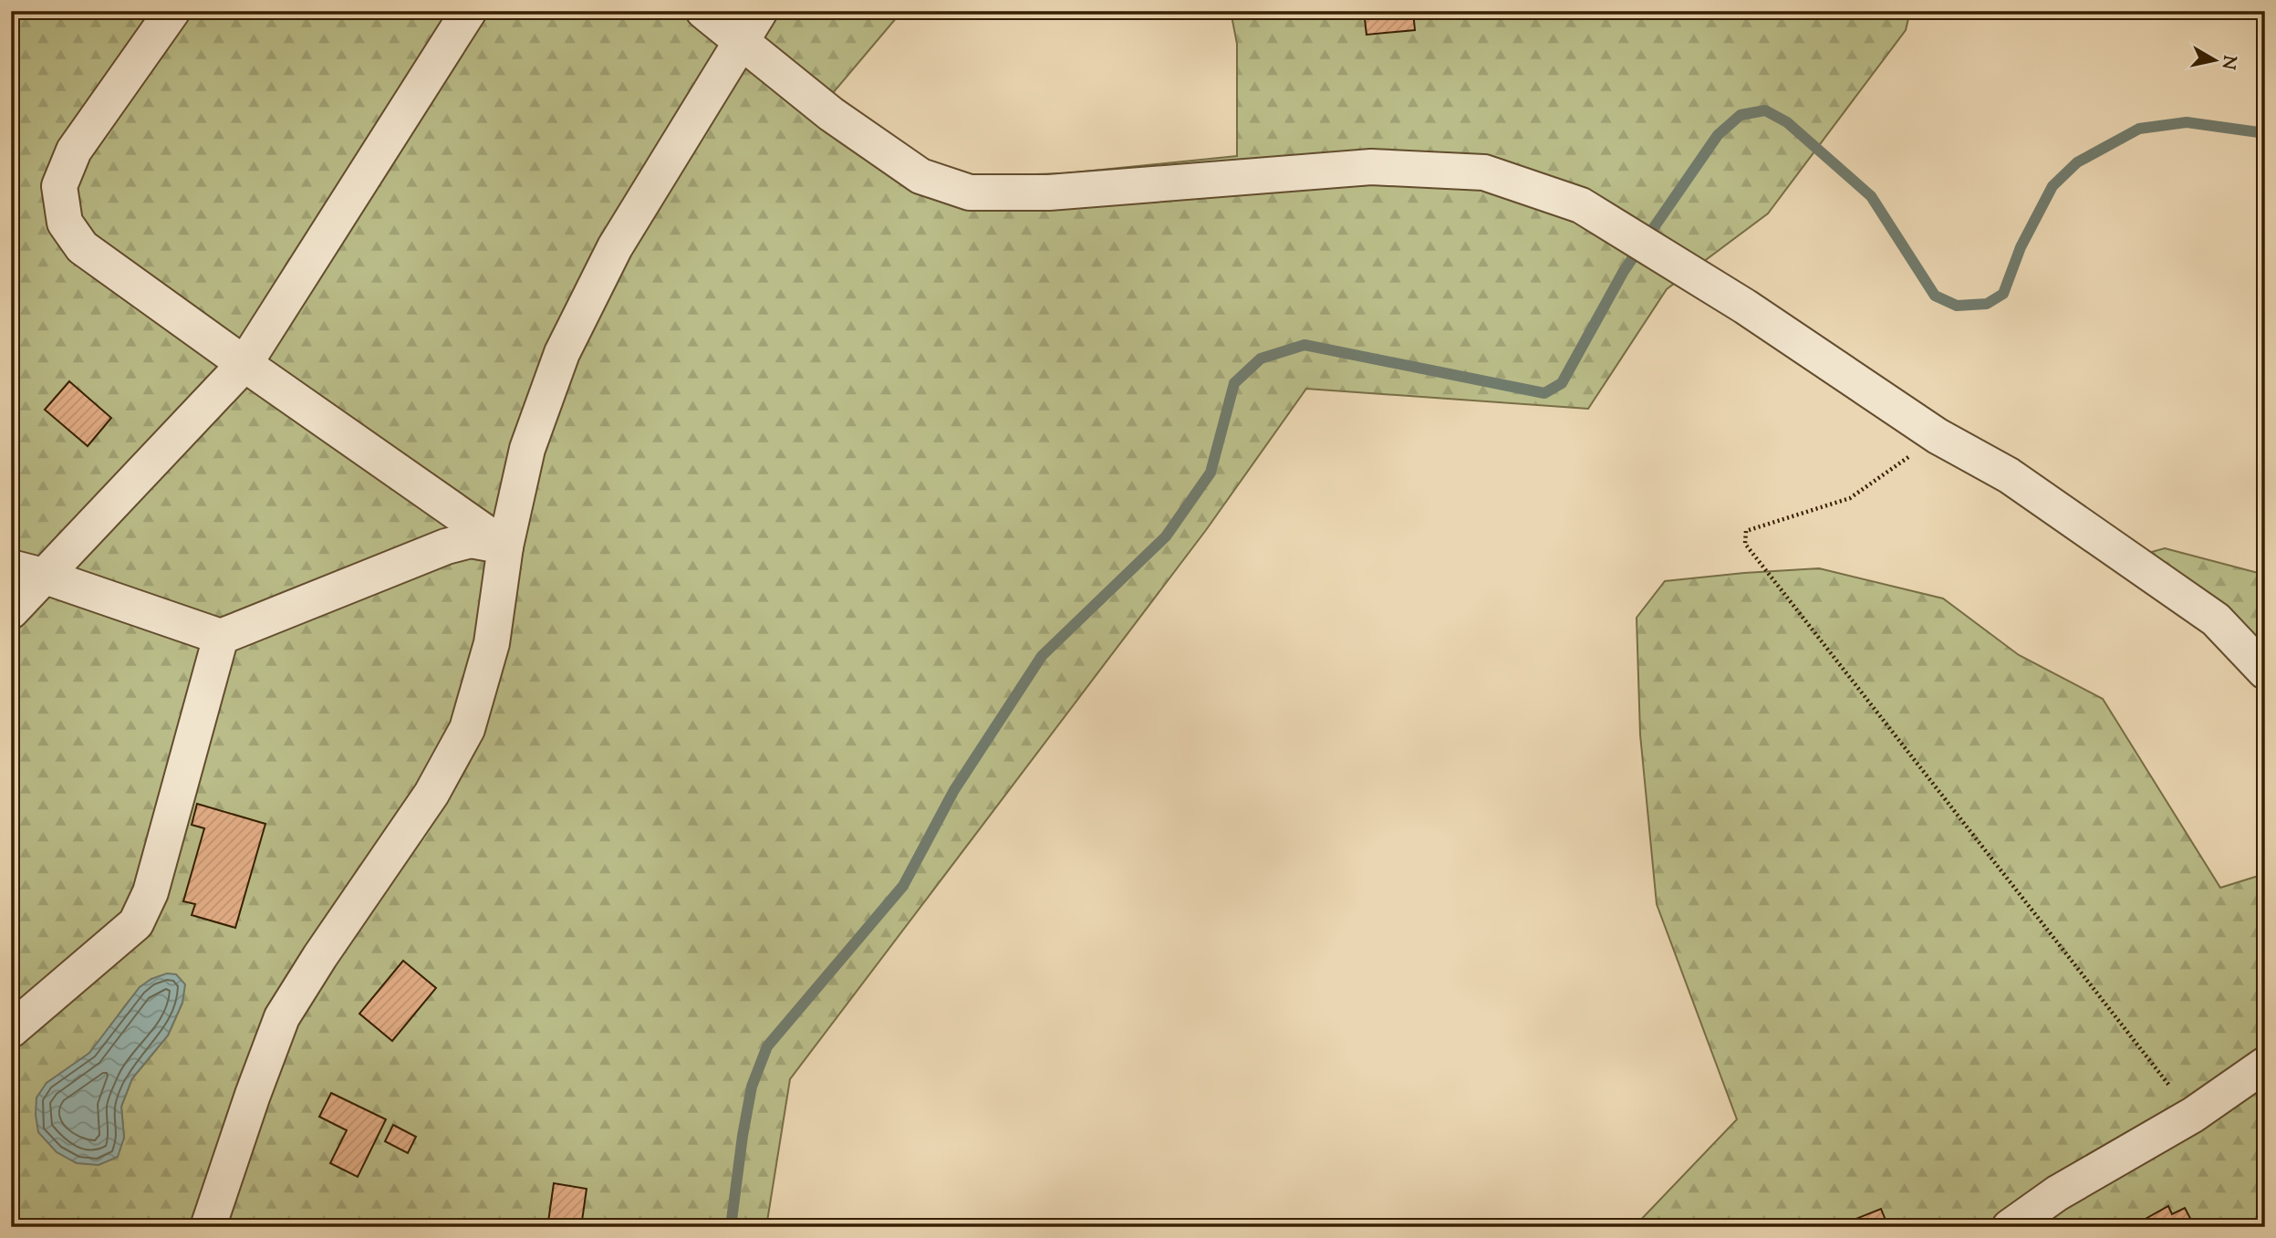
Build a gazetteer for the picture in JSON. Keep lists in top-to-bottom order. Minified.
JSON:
{"north":"right"}
